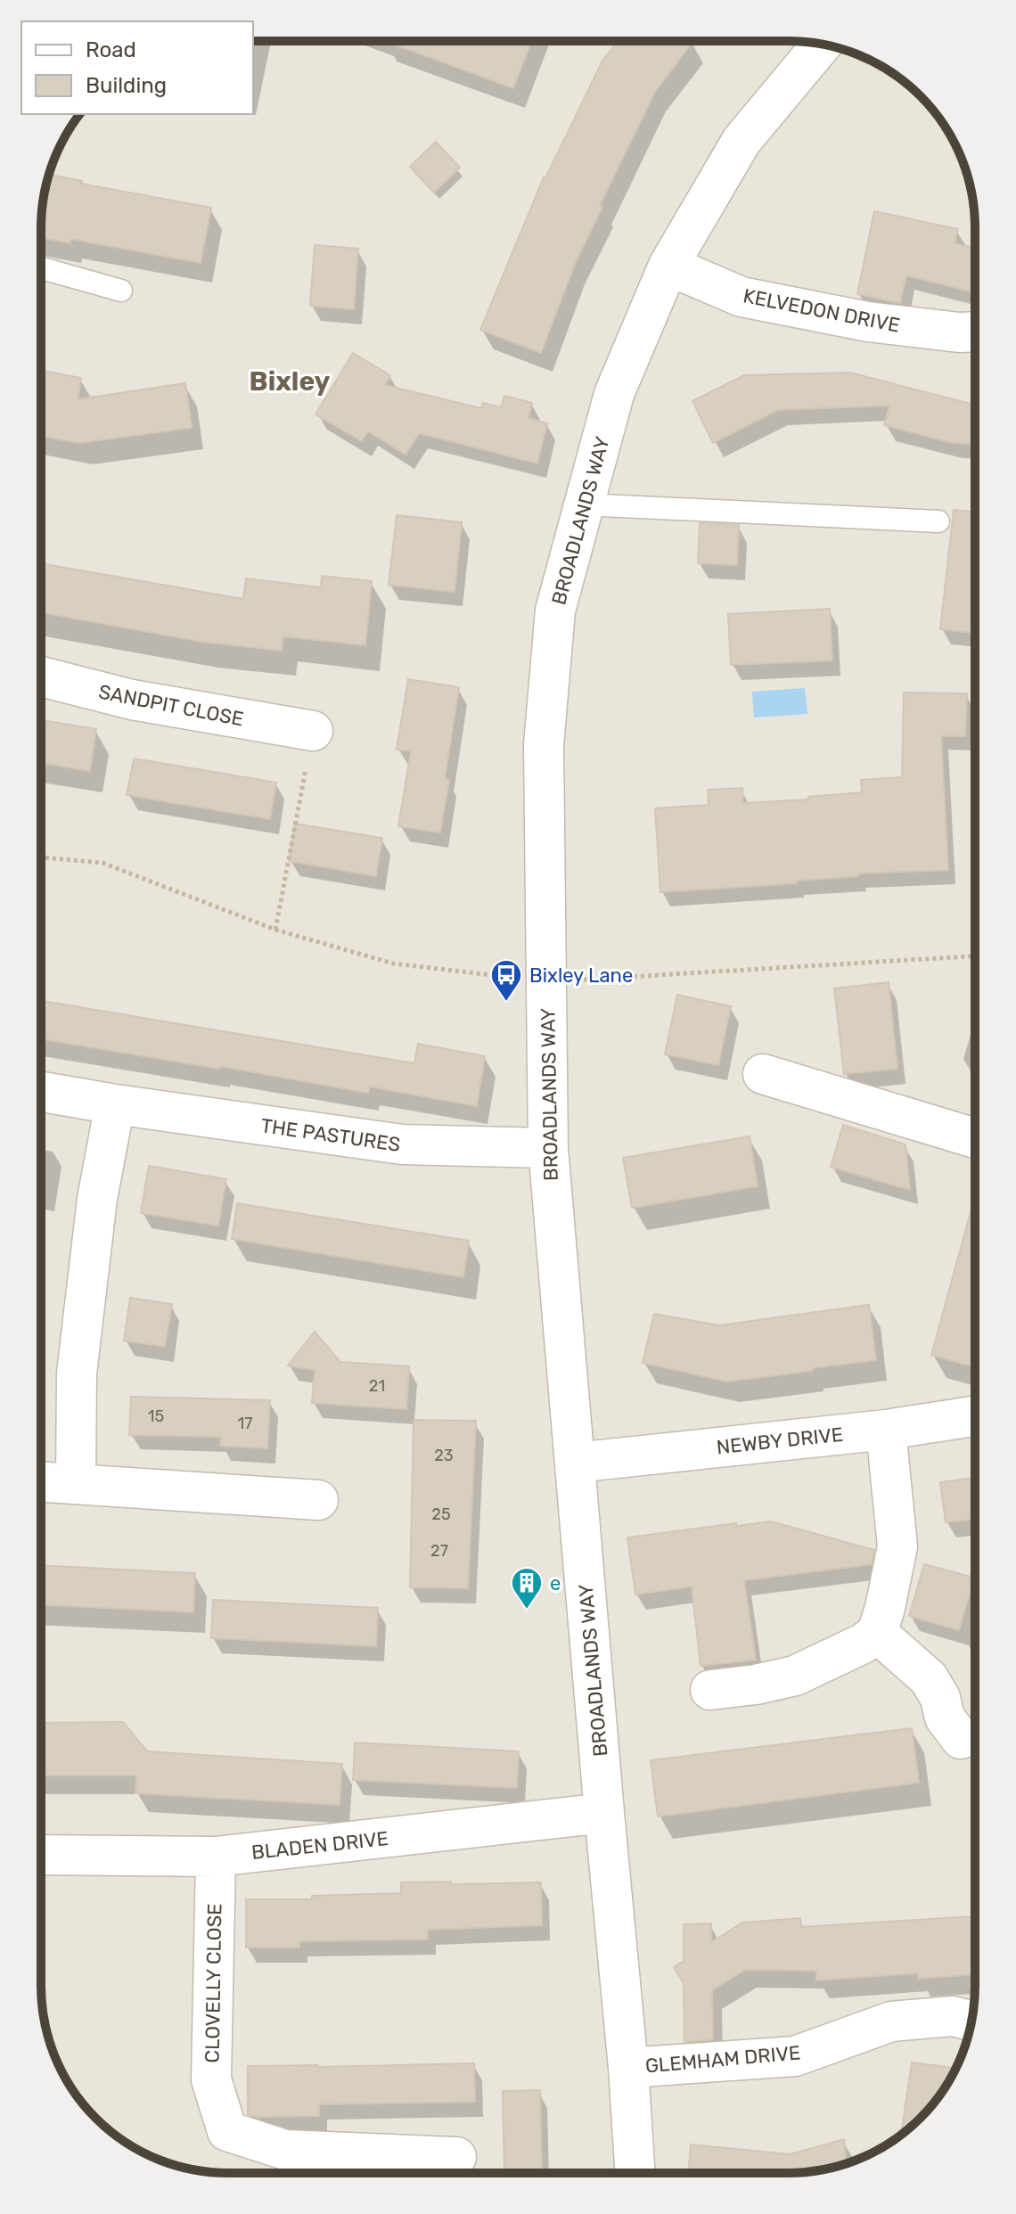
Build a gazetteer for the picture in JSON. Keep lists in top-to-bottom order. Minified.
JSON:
{"streets":{"street":["KELVEDON DRIVE","BROADLANDS WAY","SANDPIT CLOSE","THE PASTURES","NEWBY DRIVE","BLADEN DRIVE","CLOVELLY CLOSE","GLEMHAM DRIVE"]},"crossings":[["KELVEDON DRIVE","BROADLANDS WAY"],["BROADLANDS WAY","THE PASTURES"],["BROADLANDS WAY","NEWBY DRIVE"],["BROADLANDS WAY","BLADEN DRIVE"],["BROADLANDS WAY","GLEMHAM DRIVE"],["BLADEN DRIVE","CLOVELLY CLOSE"]],"districts":["Bixley"],"places":{"bus stop":["Bixley Lane"],"building":["e"]},"house_numbers":["21","15","17","23","25","27"],"legend":["Road","Building"]}
